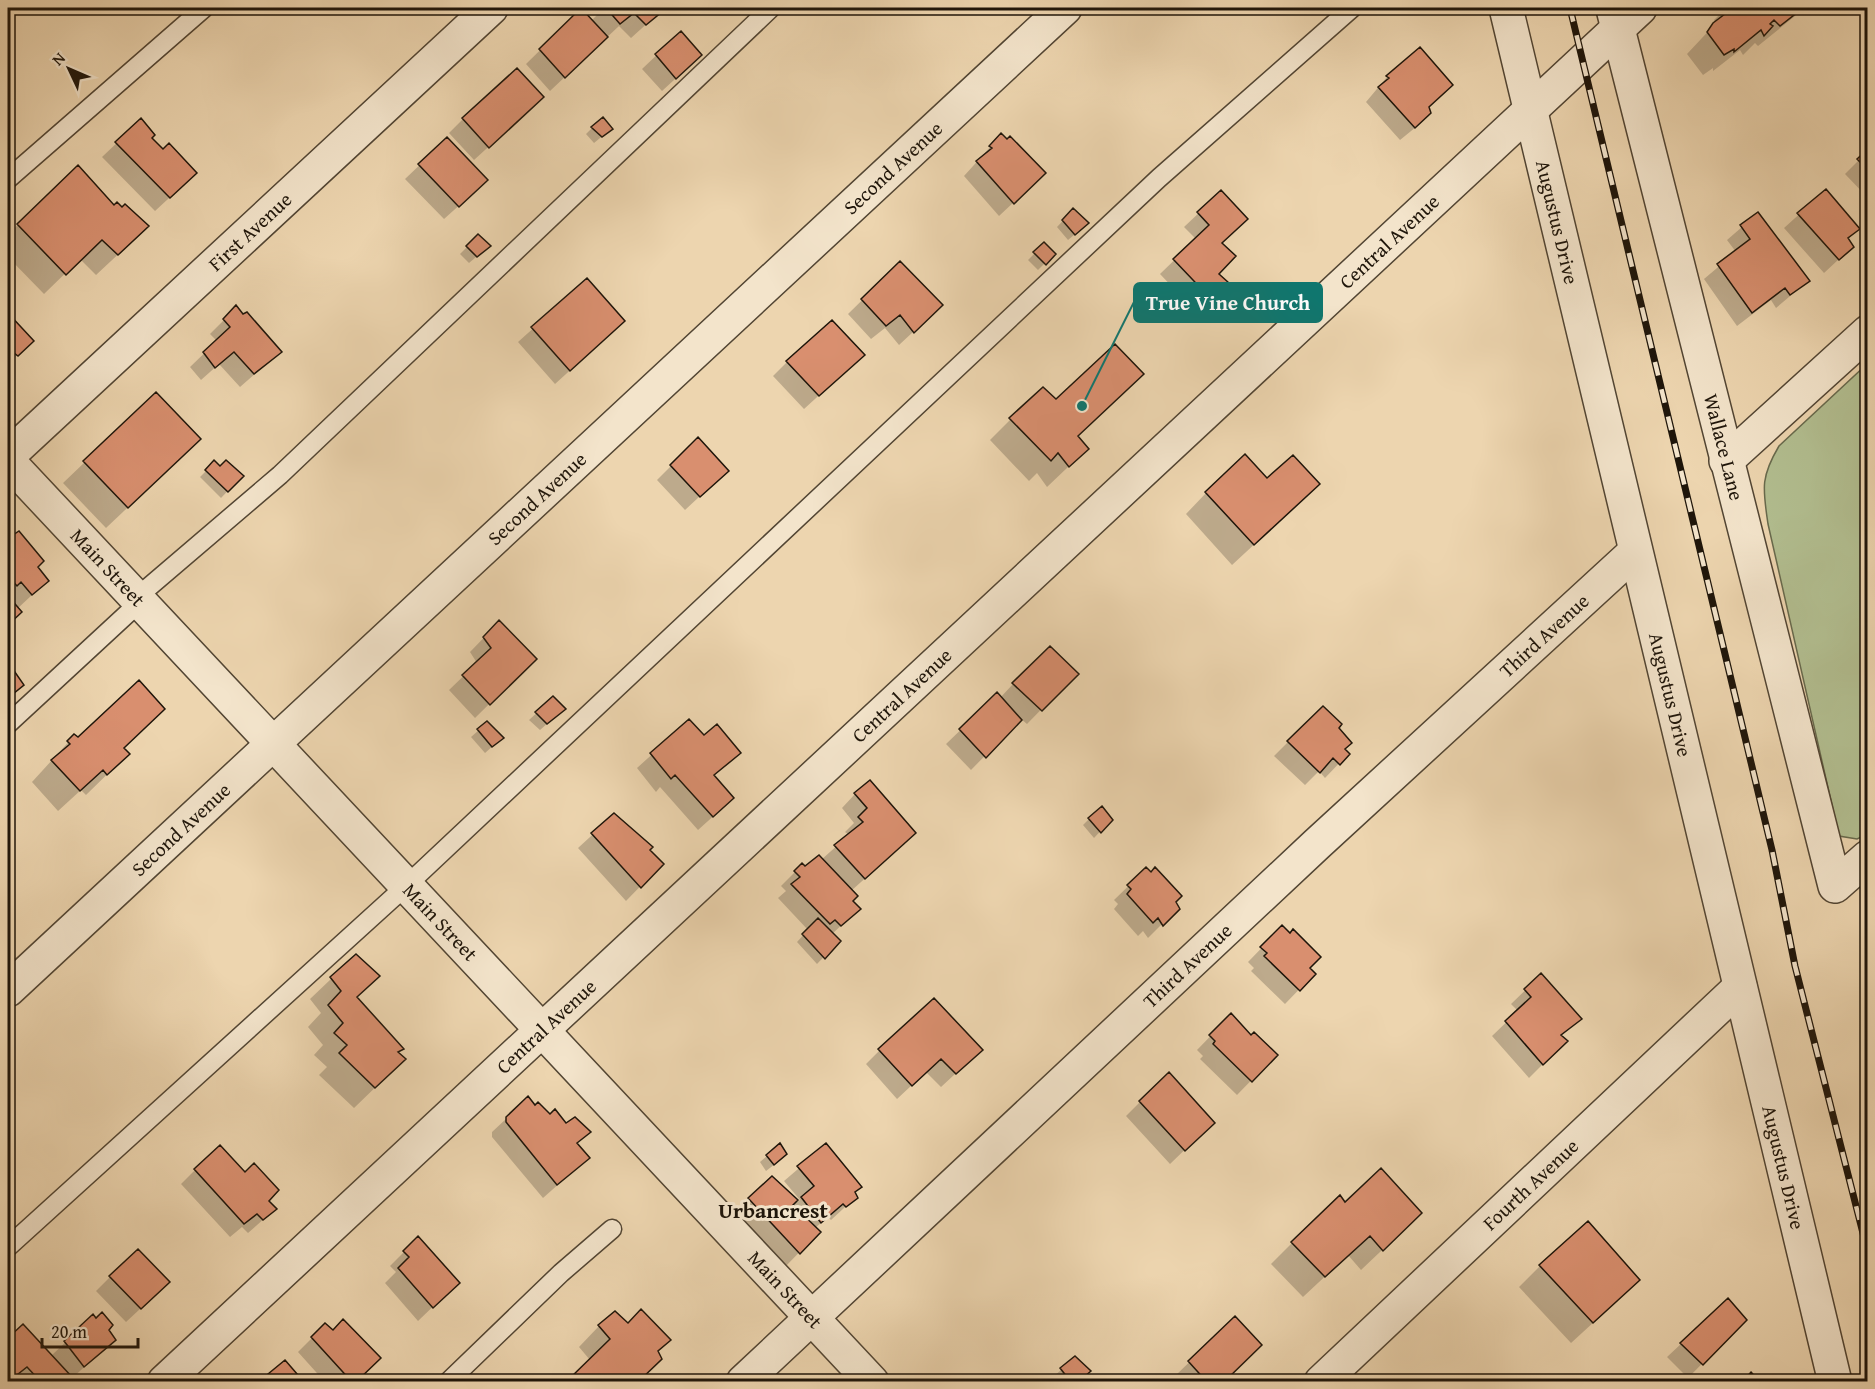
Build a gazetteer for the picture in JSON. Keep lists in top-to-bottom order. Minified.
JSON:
{"streets":{"street":["Second Avenue","Augustus Drive","First Avenue","Central Avenue","Wallace Lane","Main Street","Third Avenue","Fourth Avenue"]},"crossings":[["Second Avenue","Main Street"],["Augustus Drive","Central Avenue"],["Augustus Drive","Third Avenue"],["Augustus Drive","Fourth Avenue"],["Central Avenue","Wallace Lane"],["Central Avenue","Main Street"],["Main Street","Third Avenue"]],"districts":["Urbancrest"],"places":["True Vine Church"],"scale_bar":"20 m","north":"top left"}
